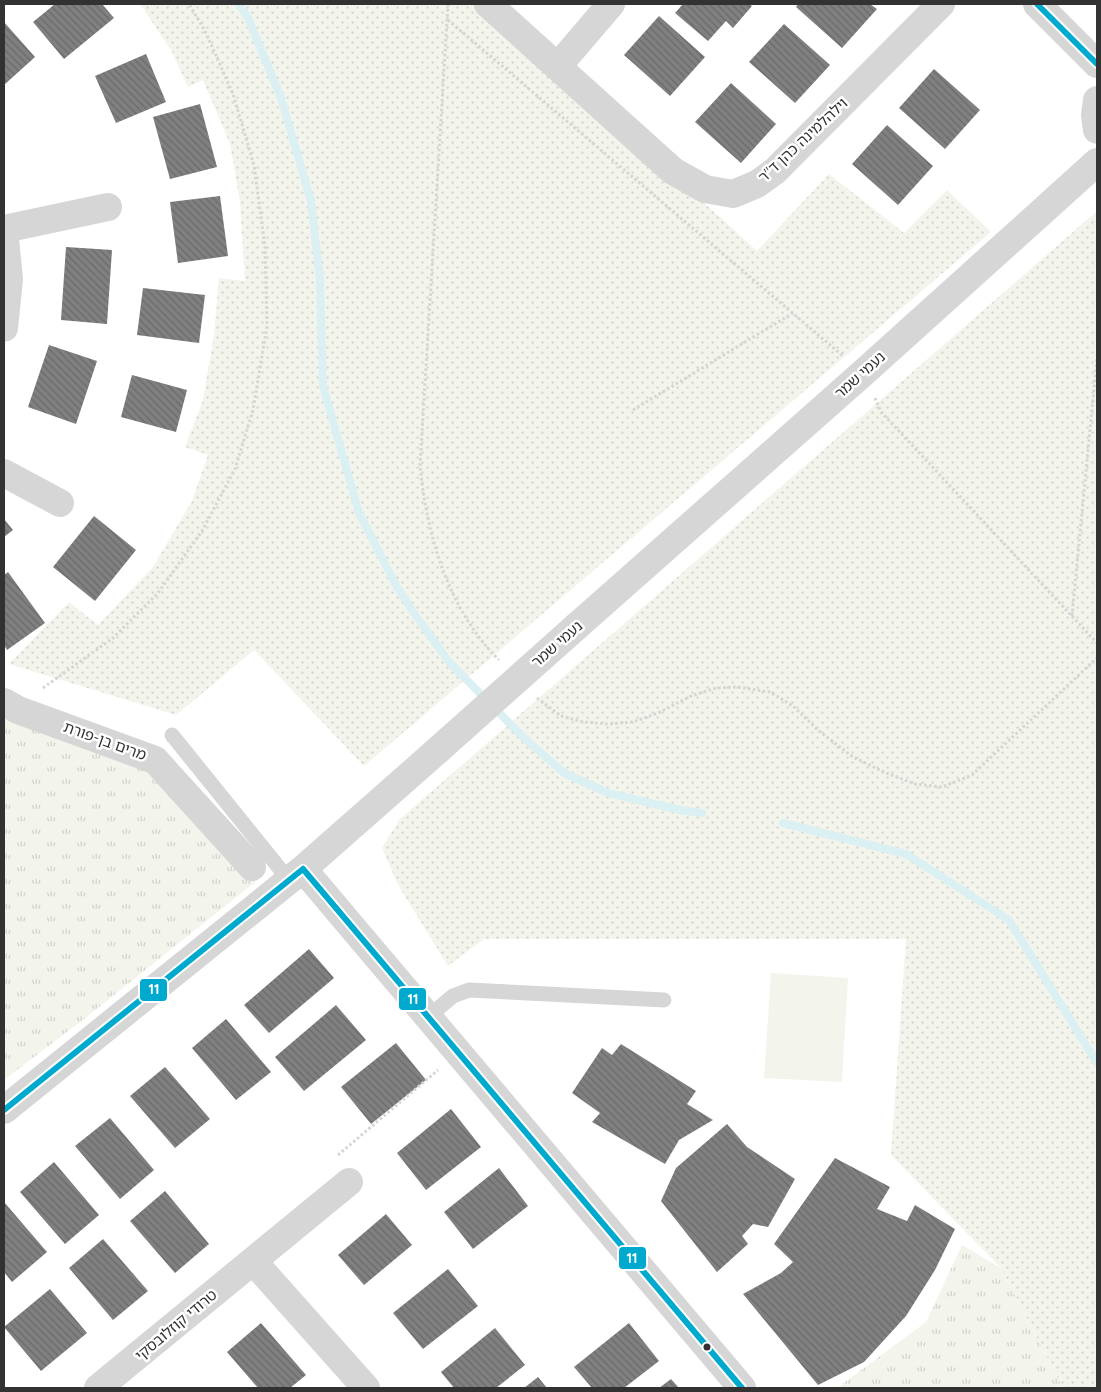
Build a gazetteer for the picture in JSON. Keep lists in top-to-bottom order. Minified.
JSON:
{"streets":{"street":["וילהלמינה כהן ד\"ר","נעמי שמר","מרים בן-פורת","טרודי קוזלובסקי"]},"lines":["transit line 11"]}
